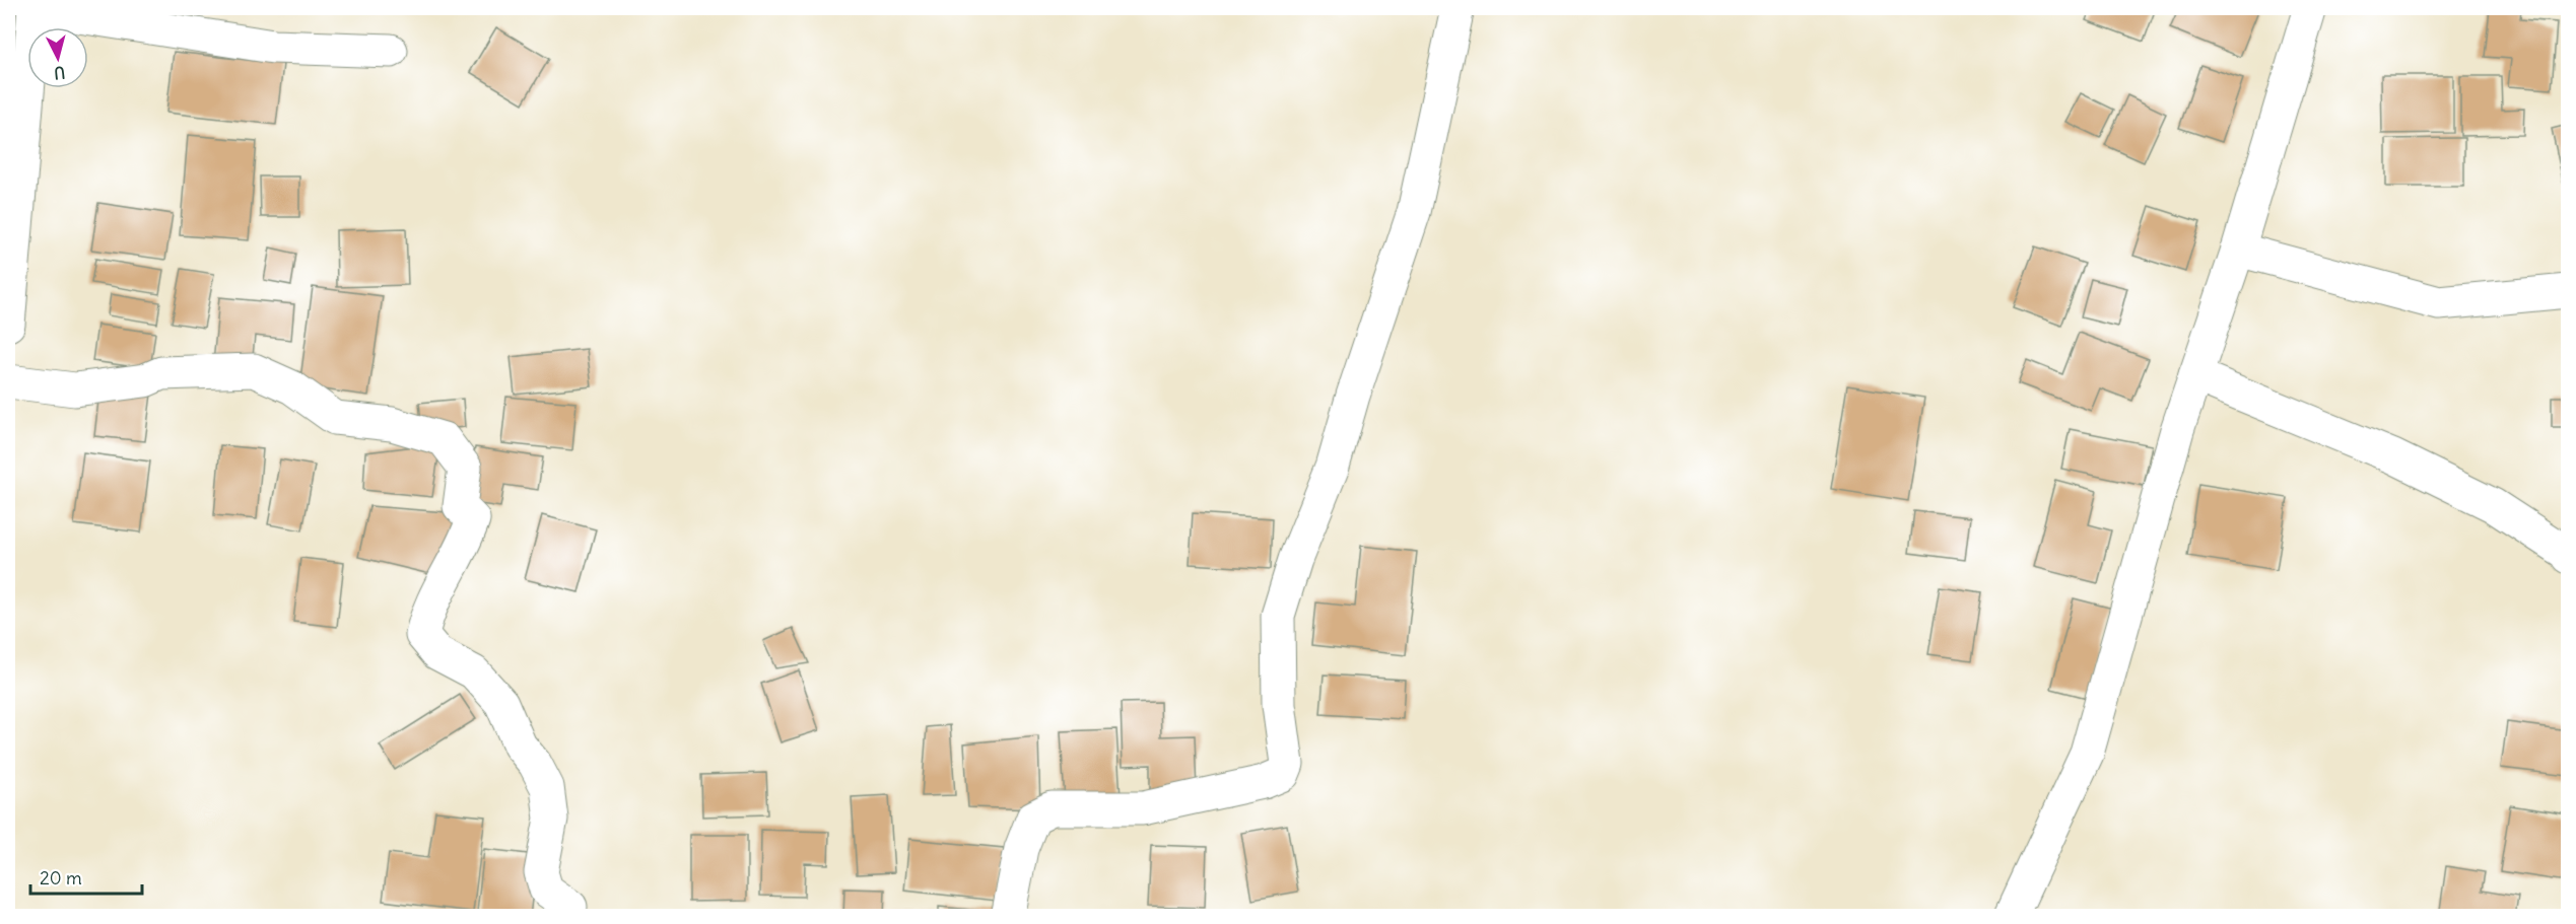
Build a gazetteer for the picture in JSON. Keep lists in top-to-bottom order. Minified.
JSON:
{"scale_bar":"20 m","north":"bottom"}
